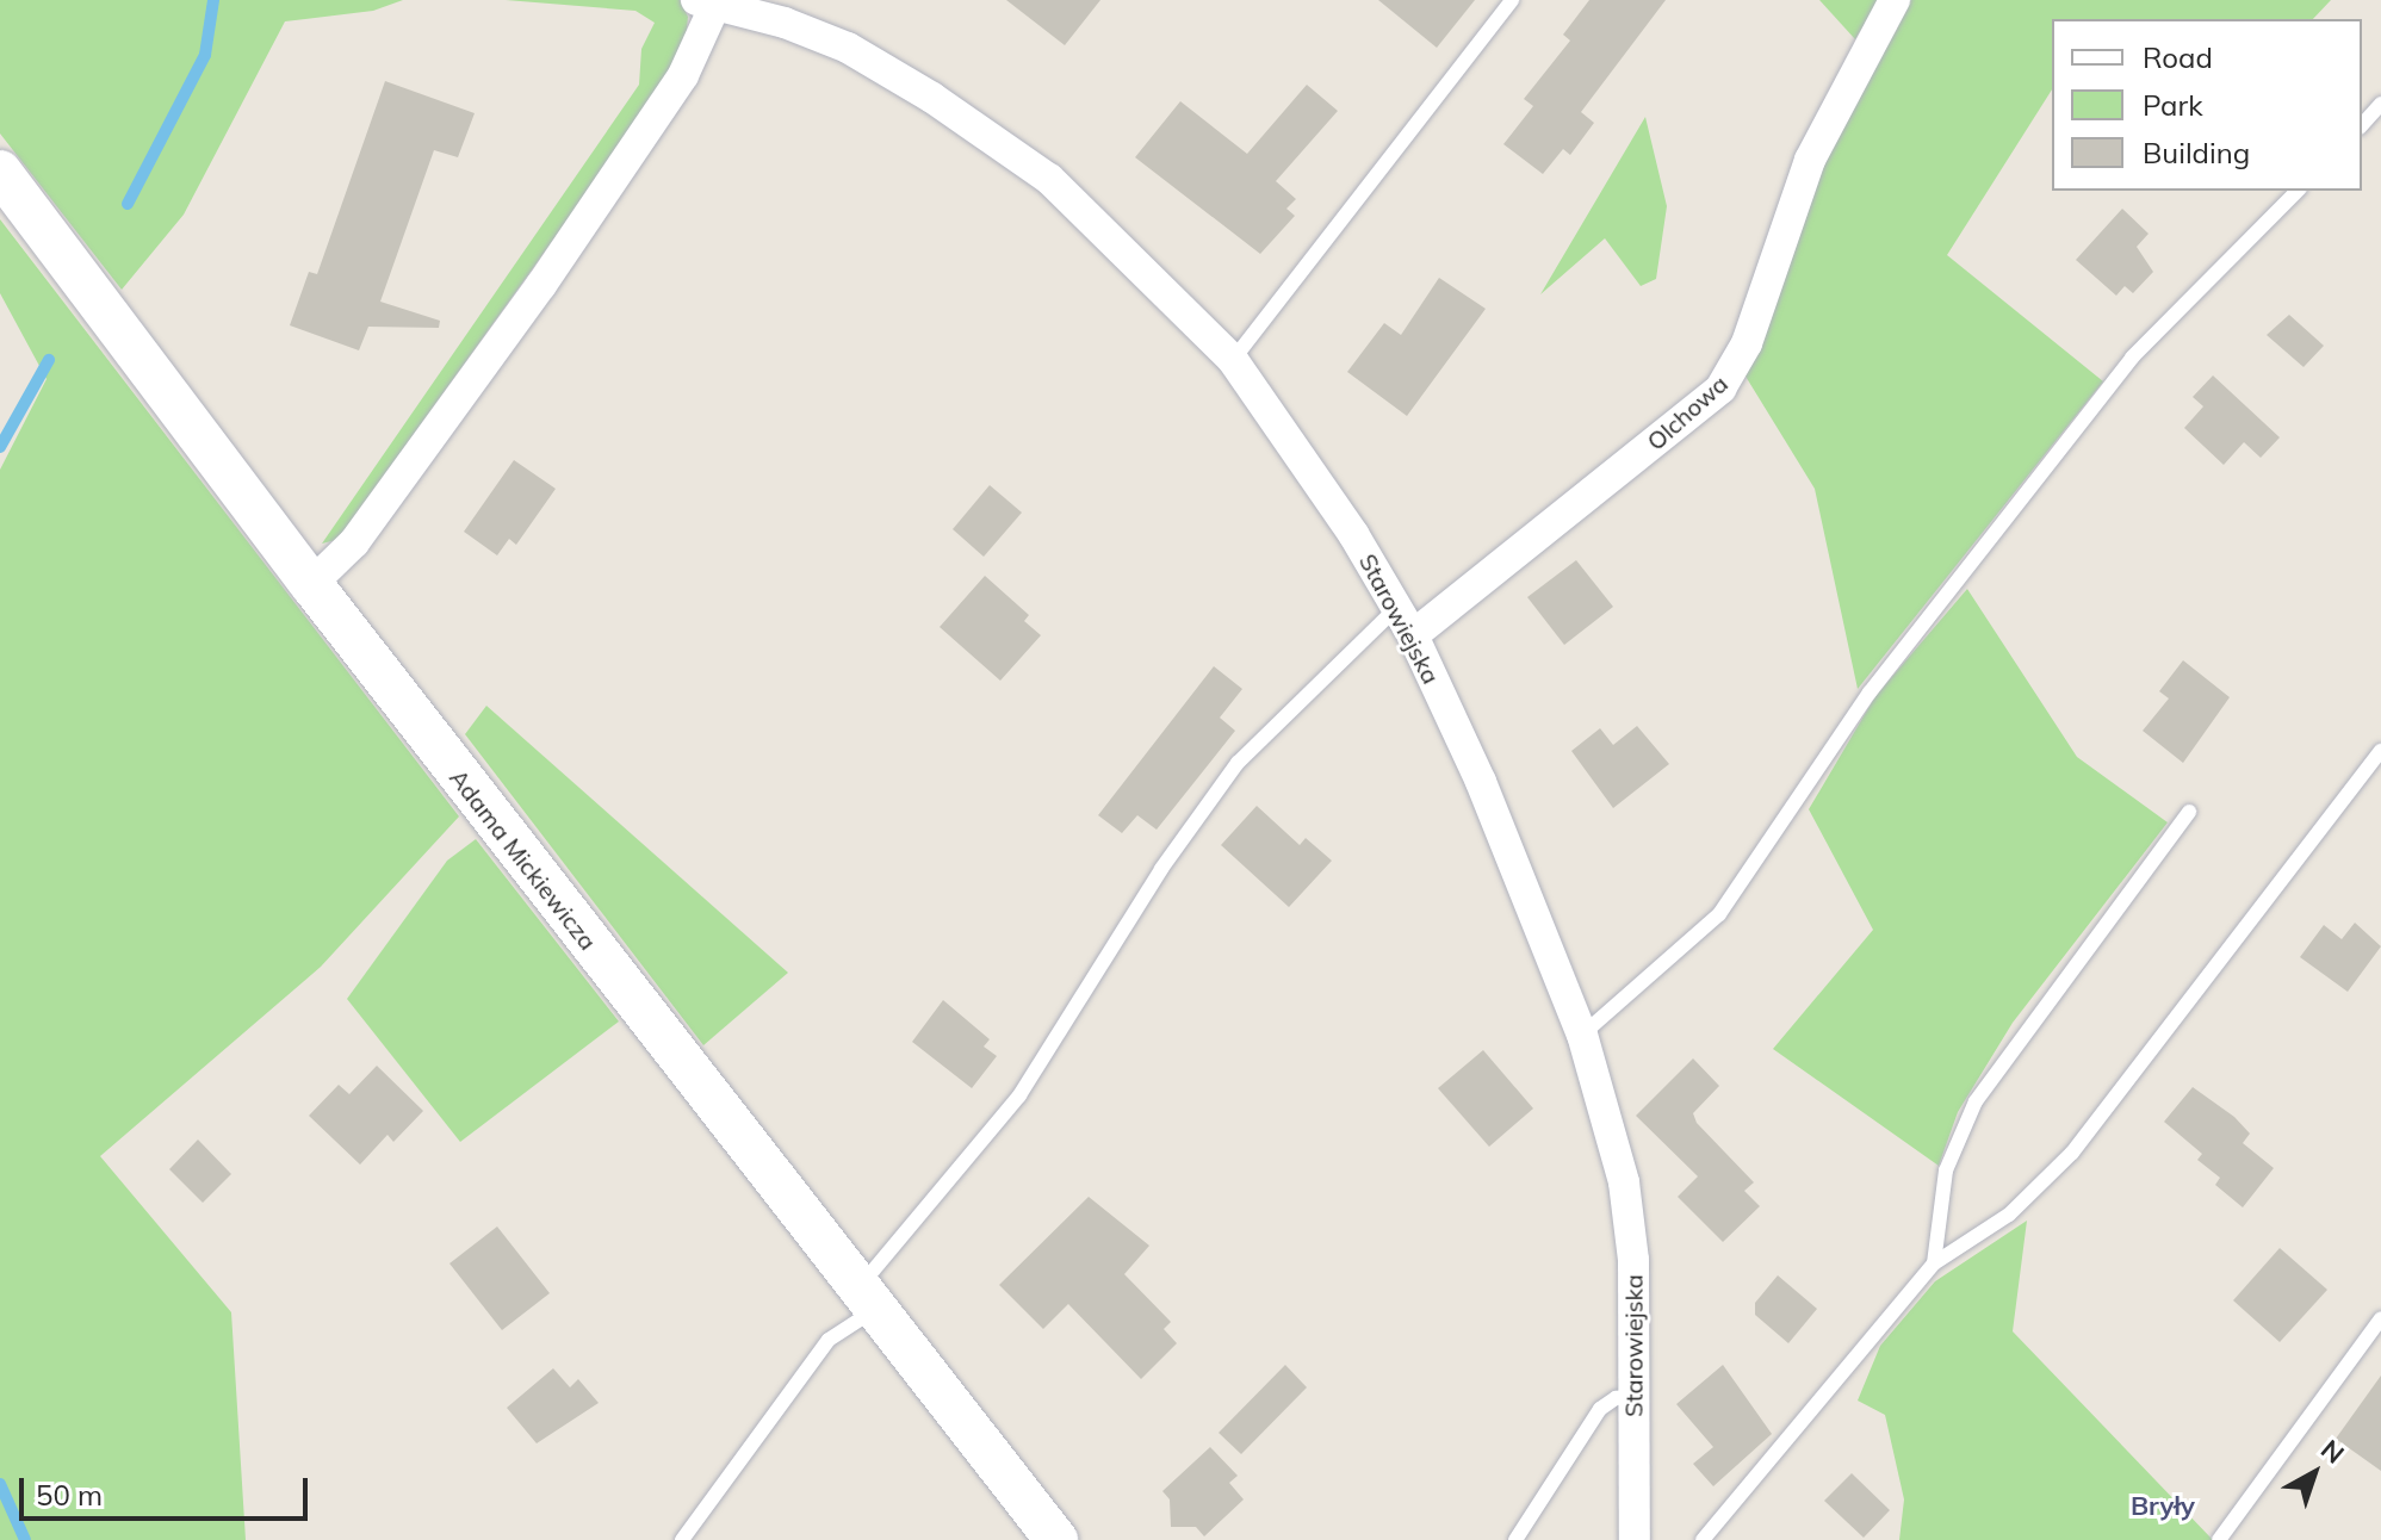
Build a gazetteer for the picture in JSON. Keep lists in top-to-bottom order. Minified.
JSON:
{"streets":{"street":["Olchowa","Starowiejska","Adama Mickiewicza"]},"crossings":[["Olchowa","Starowiejska"]],"districts":["Bryły"],"legend":["Road","Park","Building"],"scale_bar":"50 m","north":"top right"}
